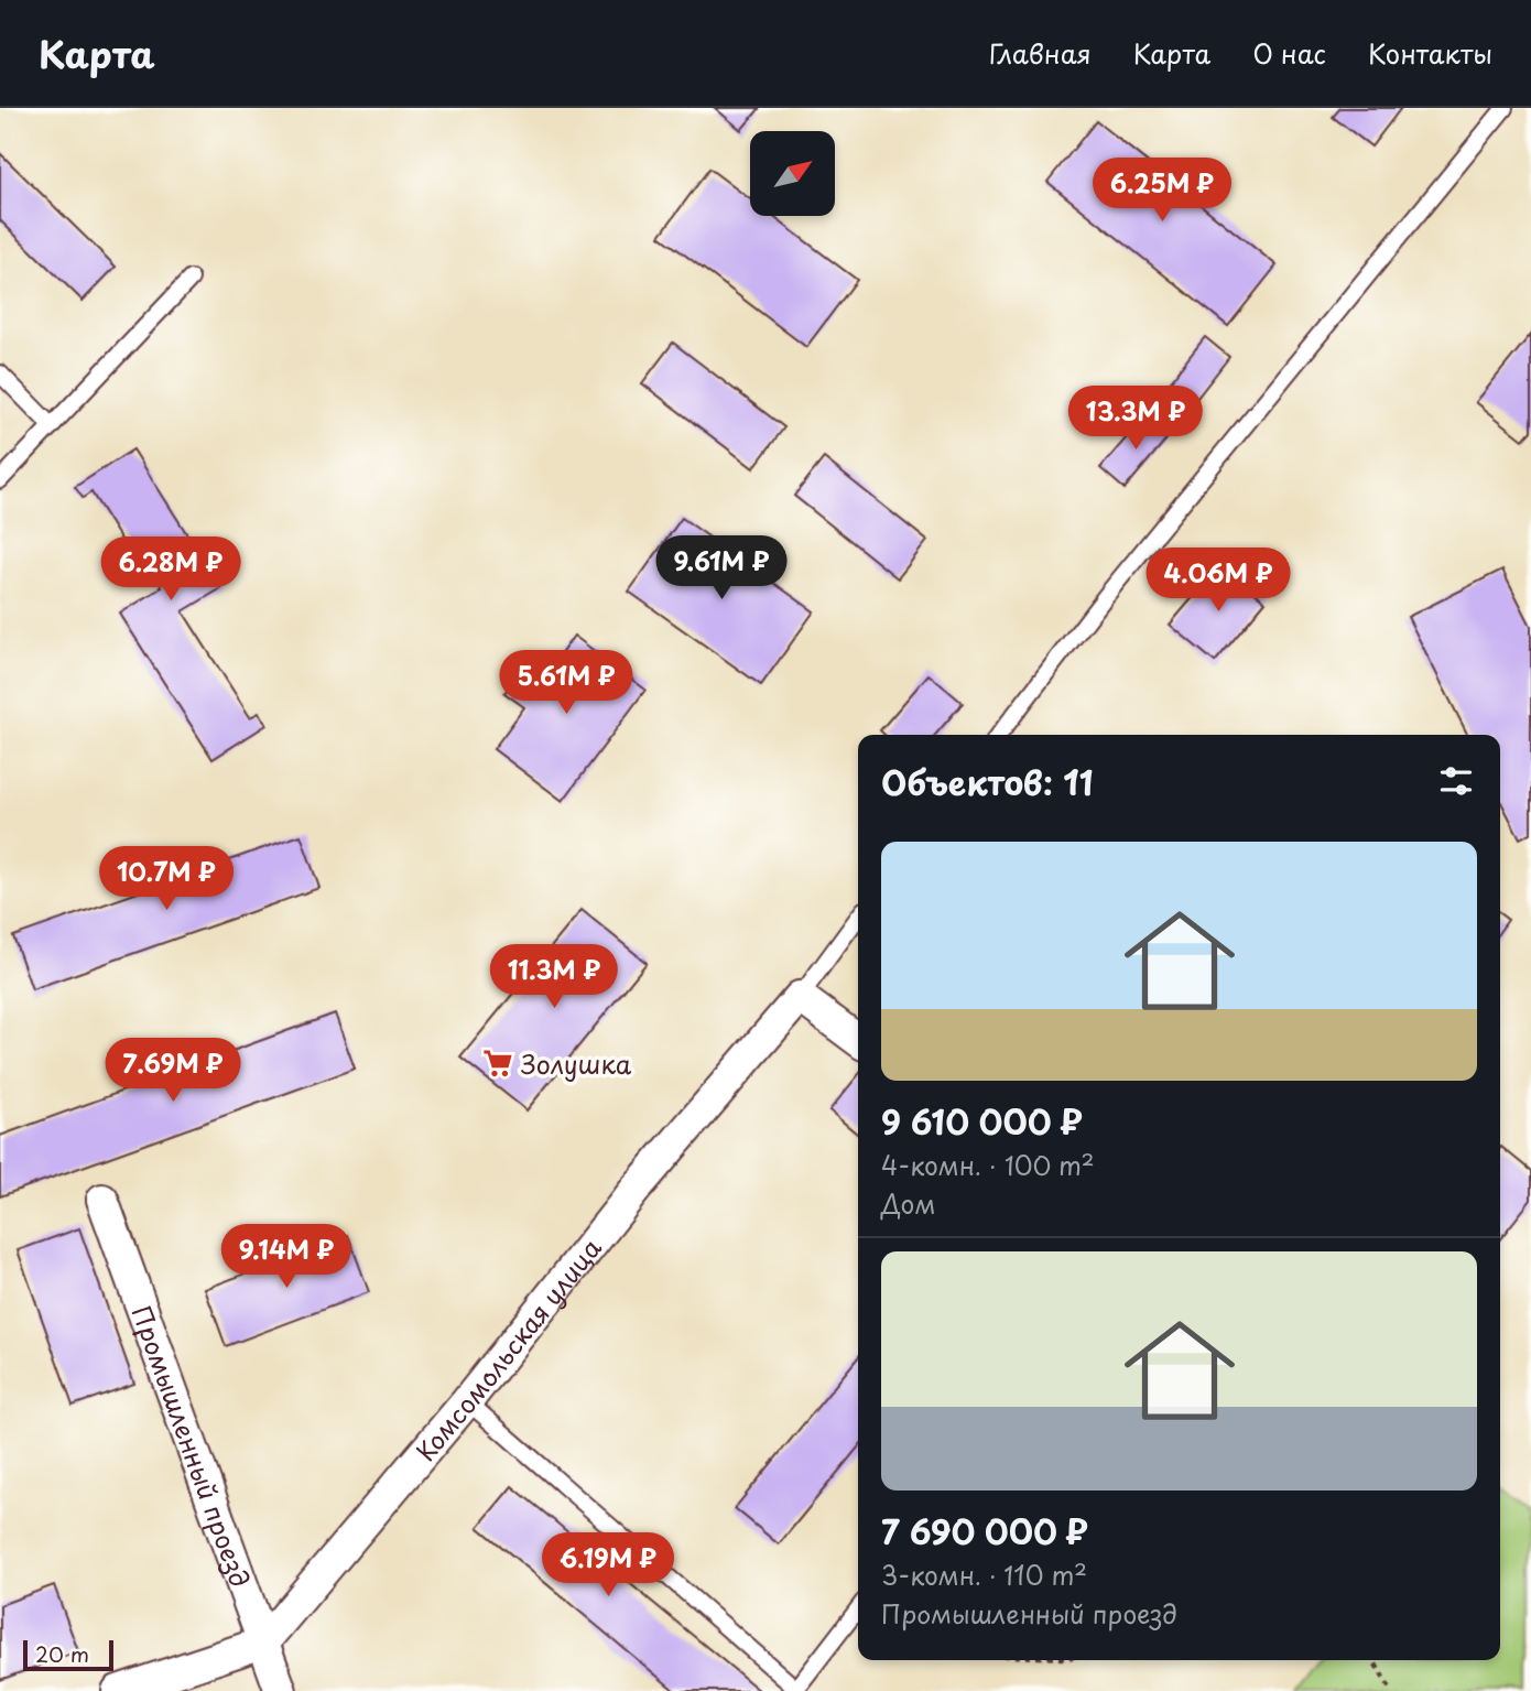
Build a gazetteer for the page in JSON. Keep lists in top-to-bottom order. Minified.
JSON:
{"streets":{"street":["Комсомольская улица","Промышленный проезд"]},"crossings":[["Комсомольская улица","Промышленный проезд"]],"places":{"supermarket":["Золушка"]},"scale_bar":"20 m","north":"top right","page":{"header":"Карта","nav":["Главная","Карта","О нас","Контакты"],"price":["6.25M ₽","13.3M ₽","9.61M ₽","6.28M ₽","4.06M ₽","5.61M ₽","10.7M ₽","11.3M ₽","7.69M ₽","9.14M ₽","6.19M ₽"],"heading":"Объектов: 11","list":[{"name":"9 610 000 ₽","note":"4-комн. · 100 m² · Дом"},{"name":"7 690 000 ₽","note":"3-комн. · 110 m² · Промышленный проезд"}],"scale":"20 m"}}
